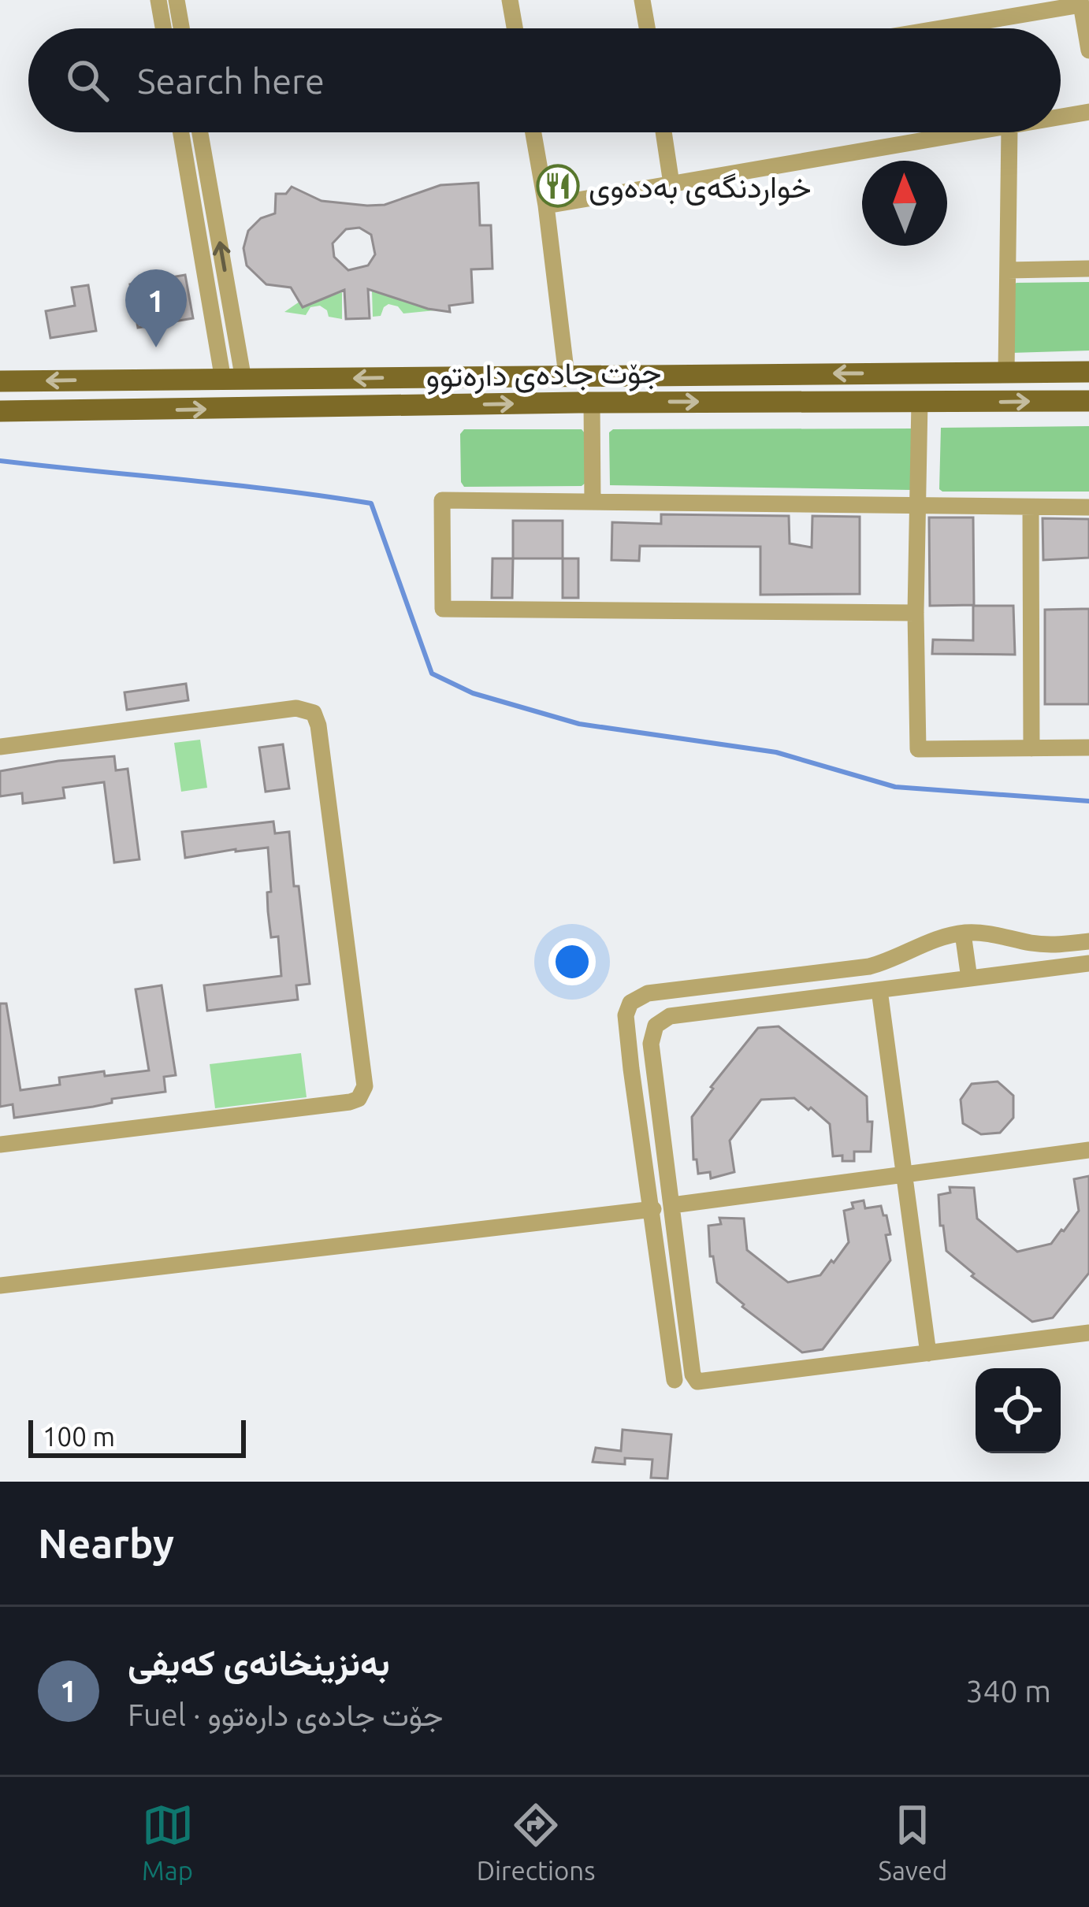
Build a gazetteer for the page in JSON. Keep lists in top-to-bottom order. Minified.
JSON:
{"streets":{"main road":["جۆت جادەی دارەتوو"]},"places":{"restaurant":["خواردنگەی بەدەوی"]},"scale_bar":"100 m","north":"top","page":{"search":"Search here","pins":"1","scale":"100 m","heading":"Nearby","list":[{"mark":"1","name":"بەنزینخانەی کەیفی","note":"Fuel · جۆت جادەی دارەتوو","value":"340 m"}],"nav":["Map","Directions","Saved"]}}
